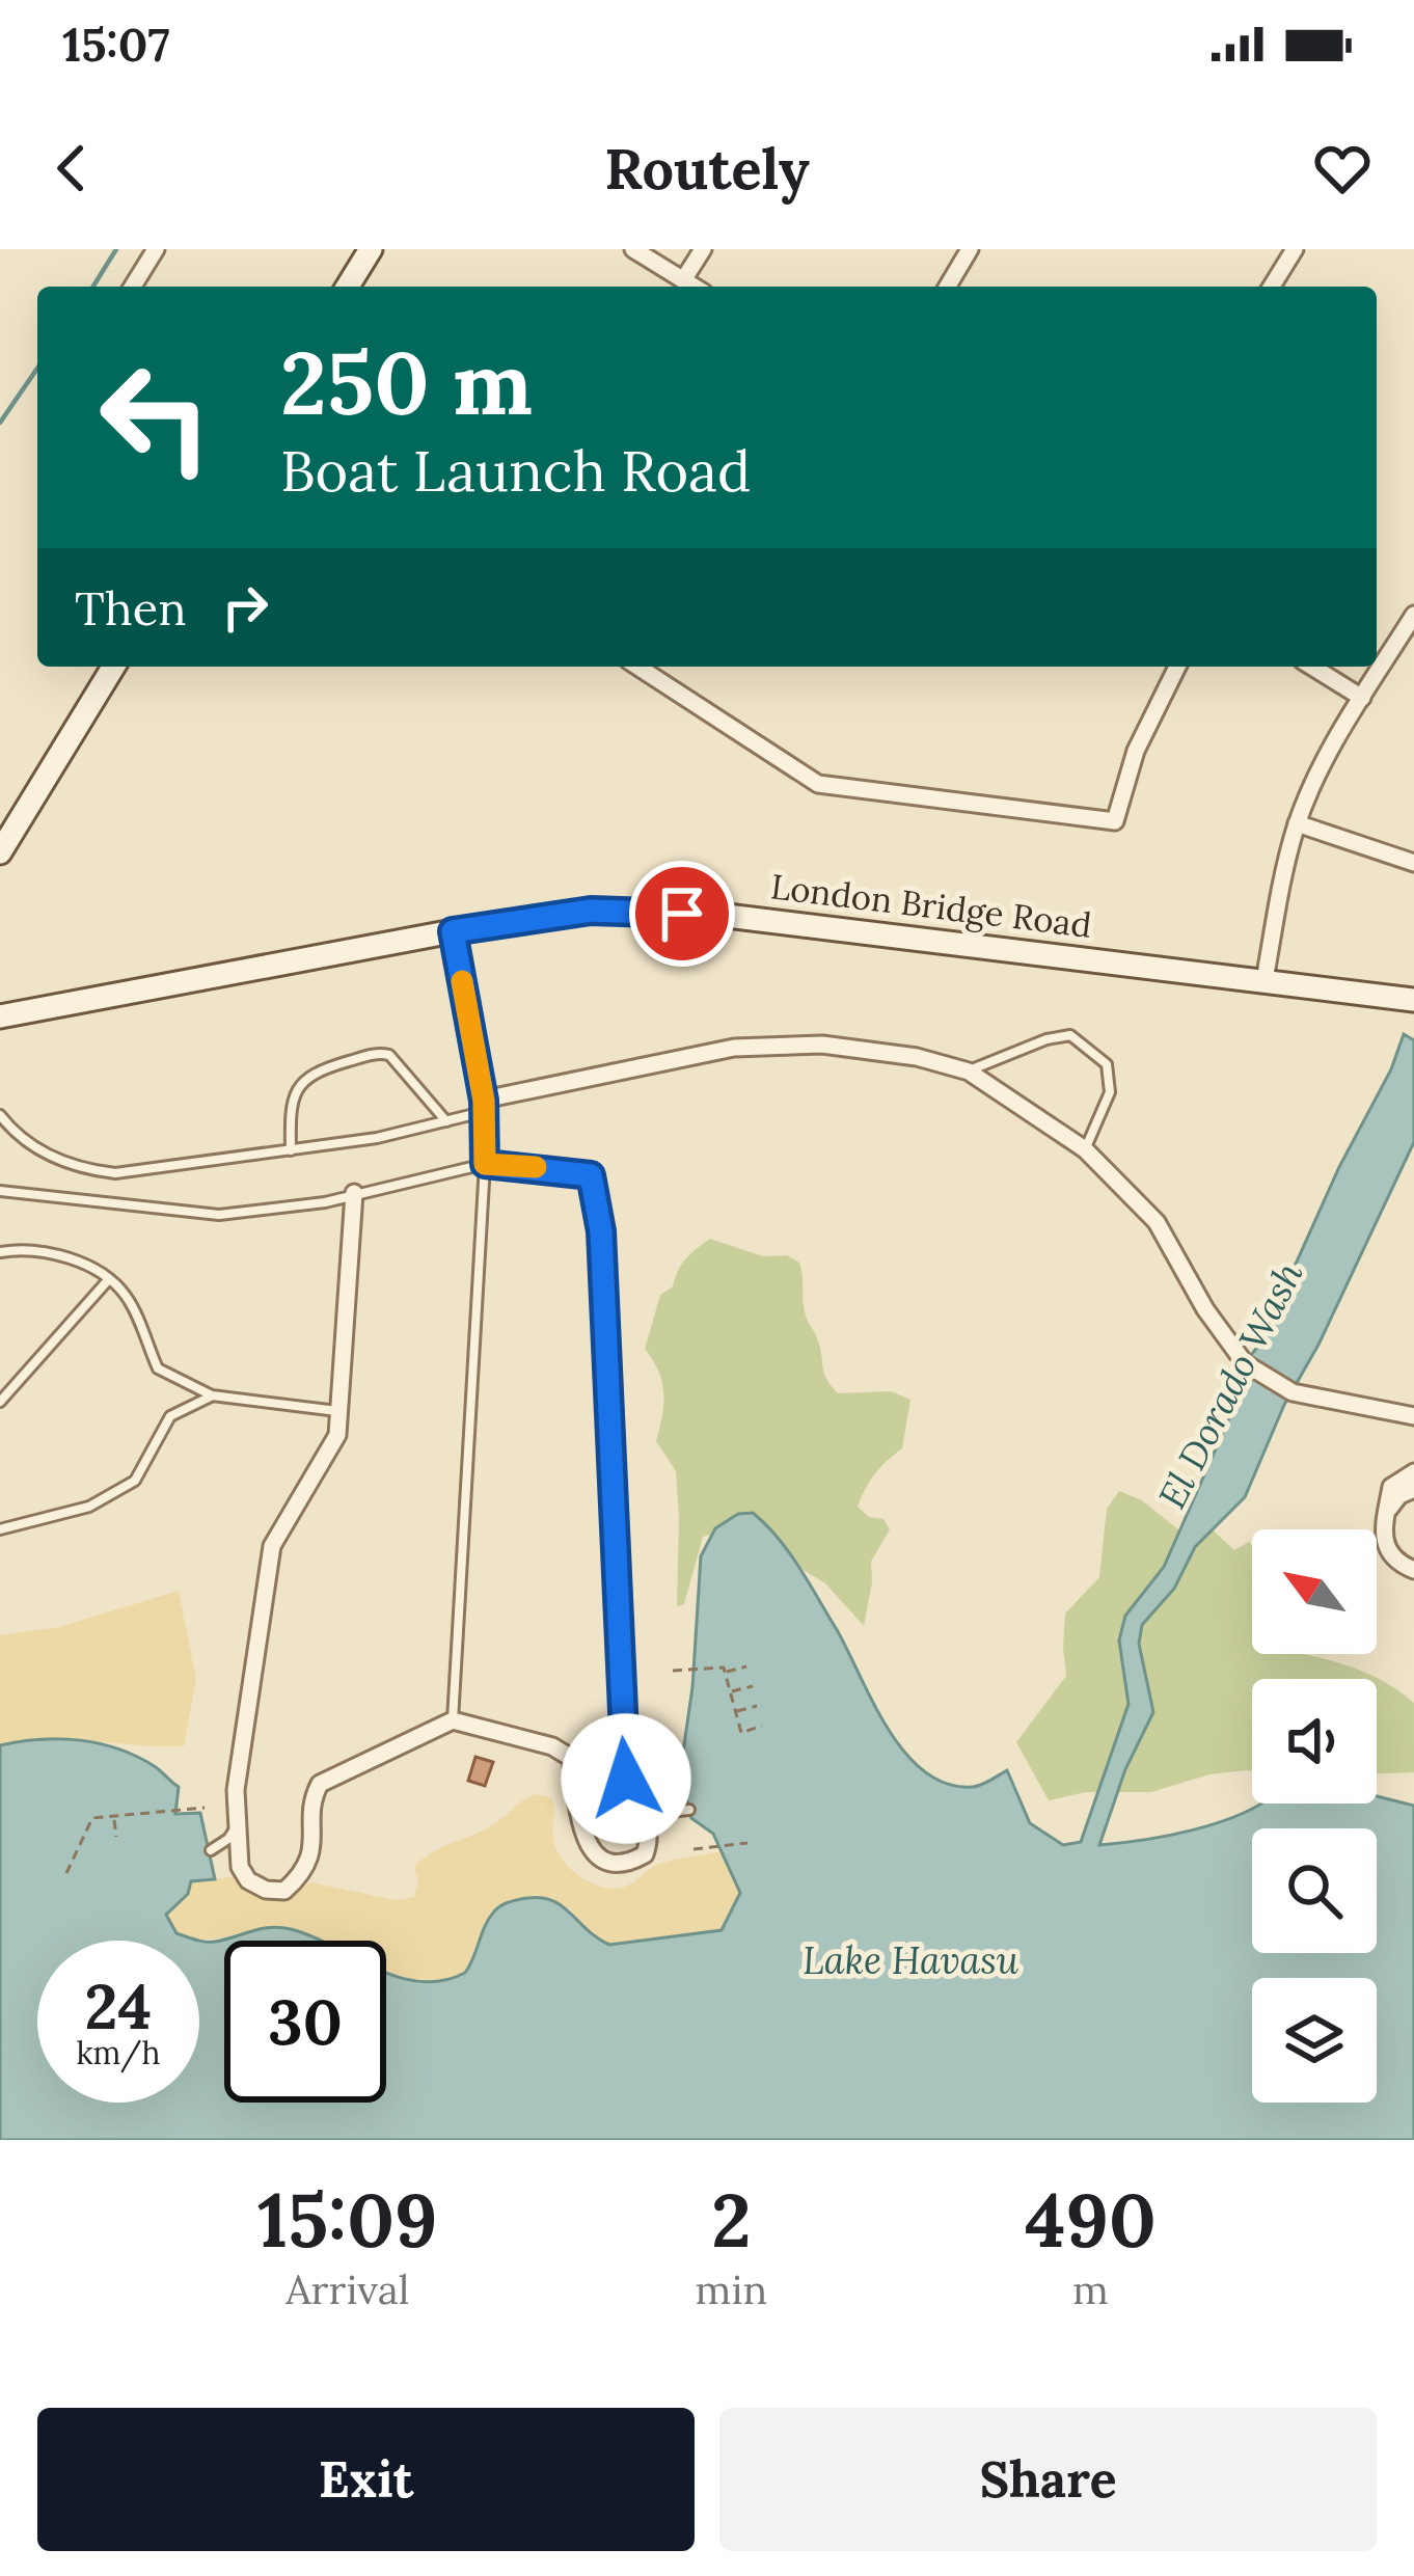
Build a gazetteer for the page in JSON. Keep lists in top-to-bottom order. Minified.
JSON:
{"streets":{"street":["London Bridge Road"]},"water":["El Dorado Wash","Lake Havasu"],"north":"top left","page":{"status":"15:07","header":"Routely","turn":["250 m","Boat Launch Road"],"then":"Then","speed":"24 km/h","limit":"30","eta":["15:09","Arrival","2","min","490","m"],"buttons":["Exit","Share"]}}
